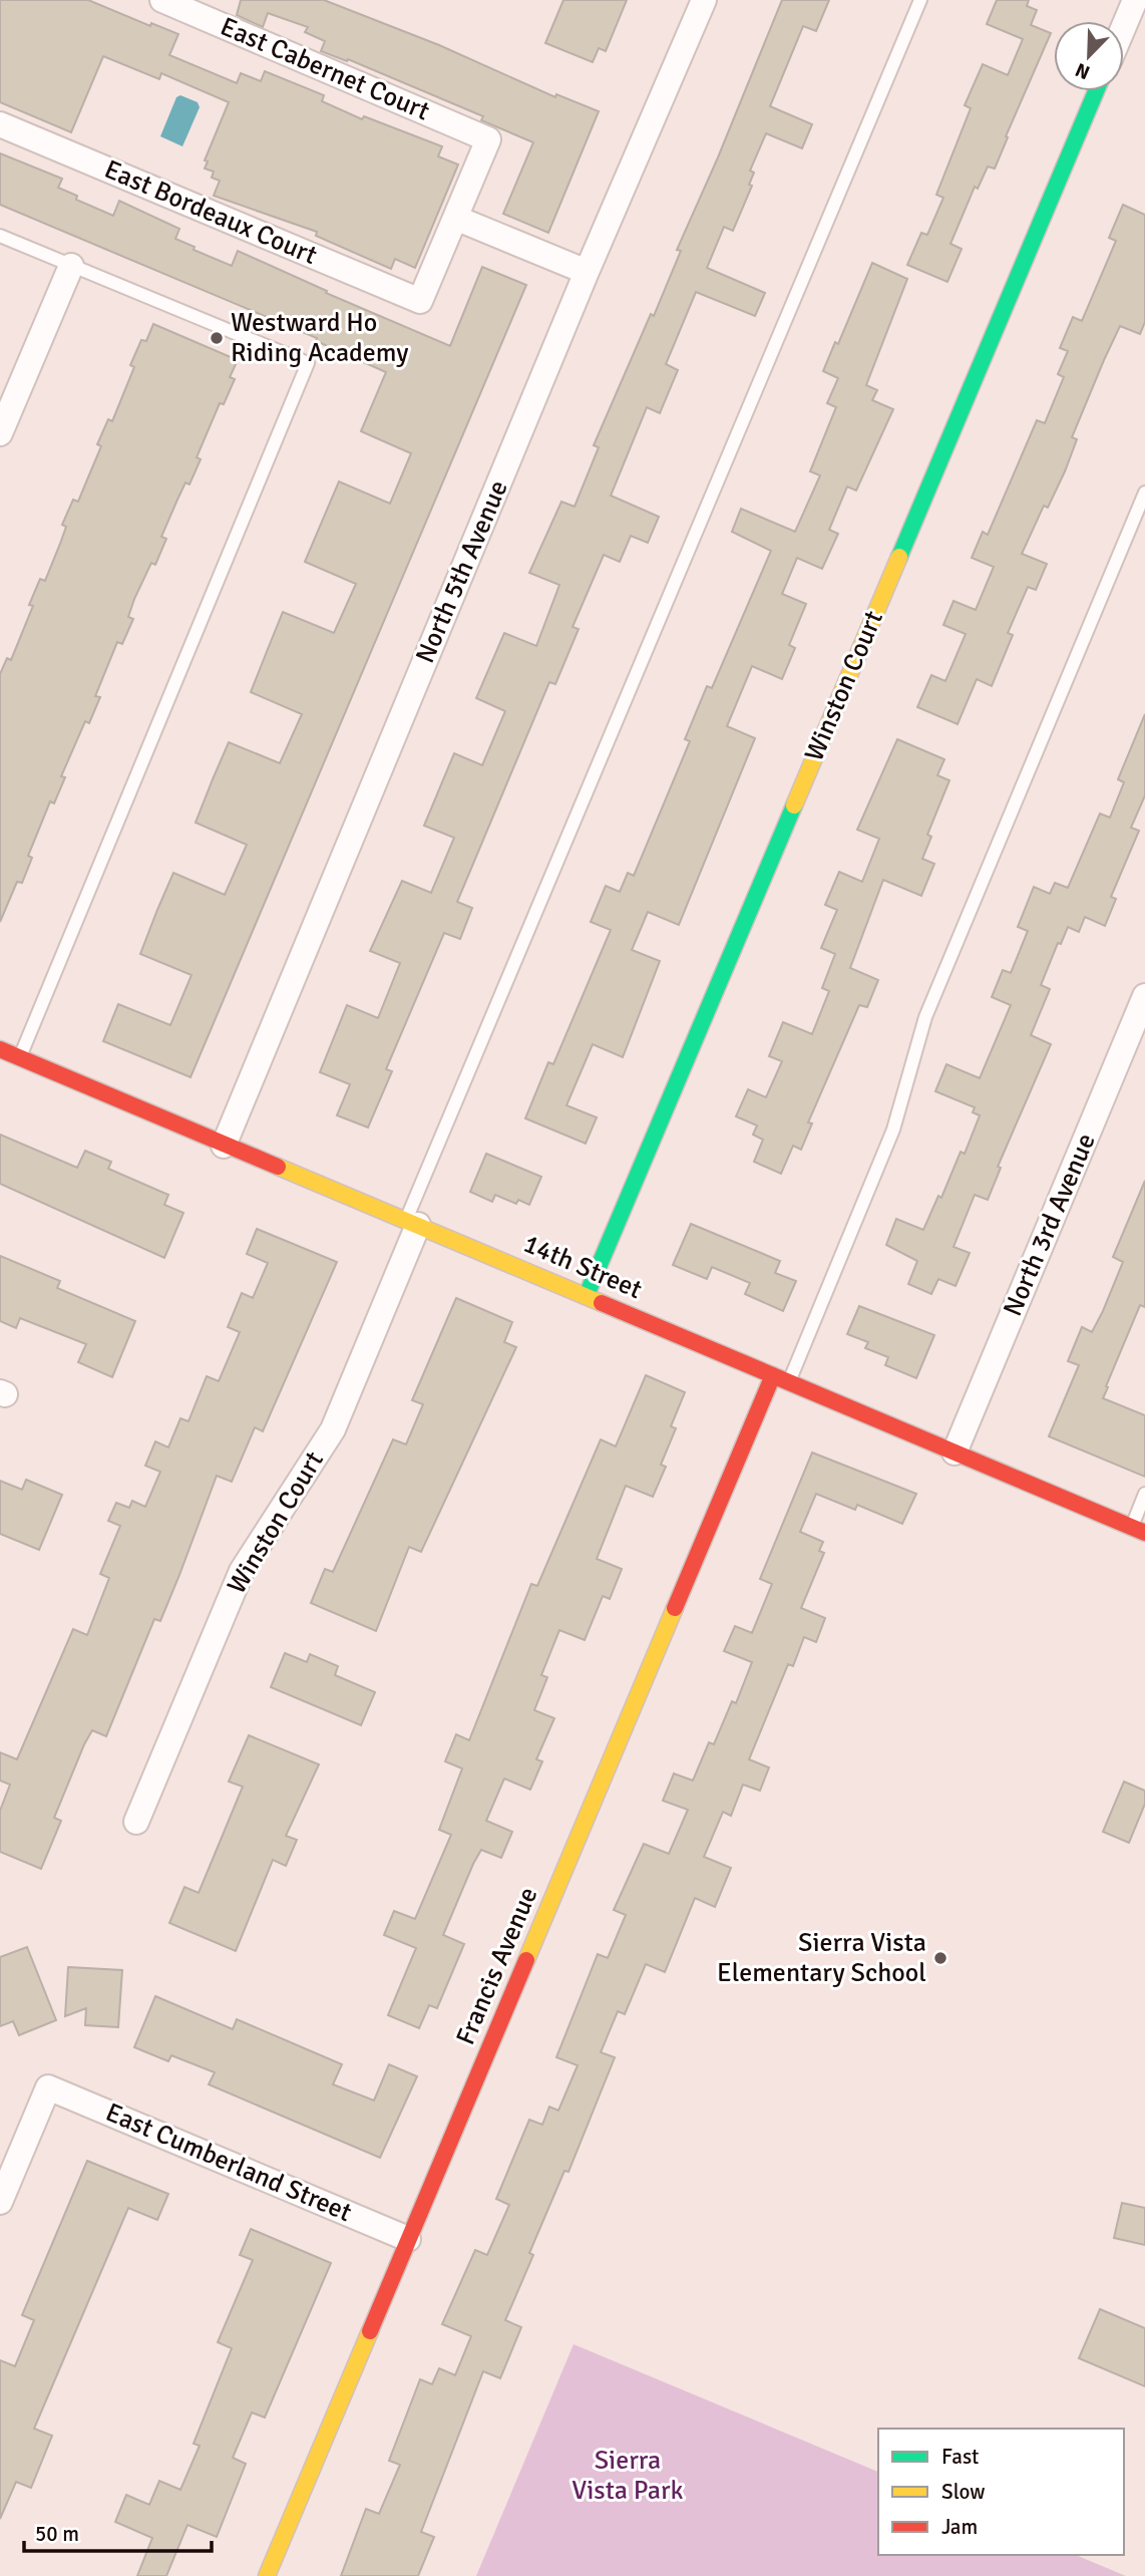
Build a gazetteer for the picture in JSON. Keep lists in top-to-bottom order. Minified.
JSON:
{"streets":{"street":["East Cabernet Court","East Bordeaux Court","North 5th Avenue","Winston Court","North 3rd Avenue","14th Street","Francis Avenue","East Cumberland Street"]},"crossings":[["East Cabernet Court","East Bordeaux Court"],["North 5th Avenue","14th Street"],["Winston Court","14th Street"],["North 3rd Avenue","14th Street"],["14th Street","Francis Avenue"],["Francis Avenue","East Cumberland Street"]],"parks":["Sierra Vista Park"],"places":["Westward Ho Riding Academy","Sierra Vista Elementary School"],"legend":["Fast","Slow","Jam"],"scale_bar":"50 m","north":"bottom left"}
